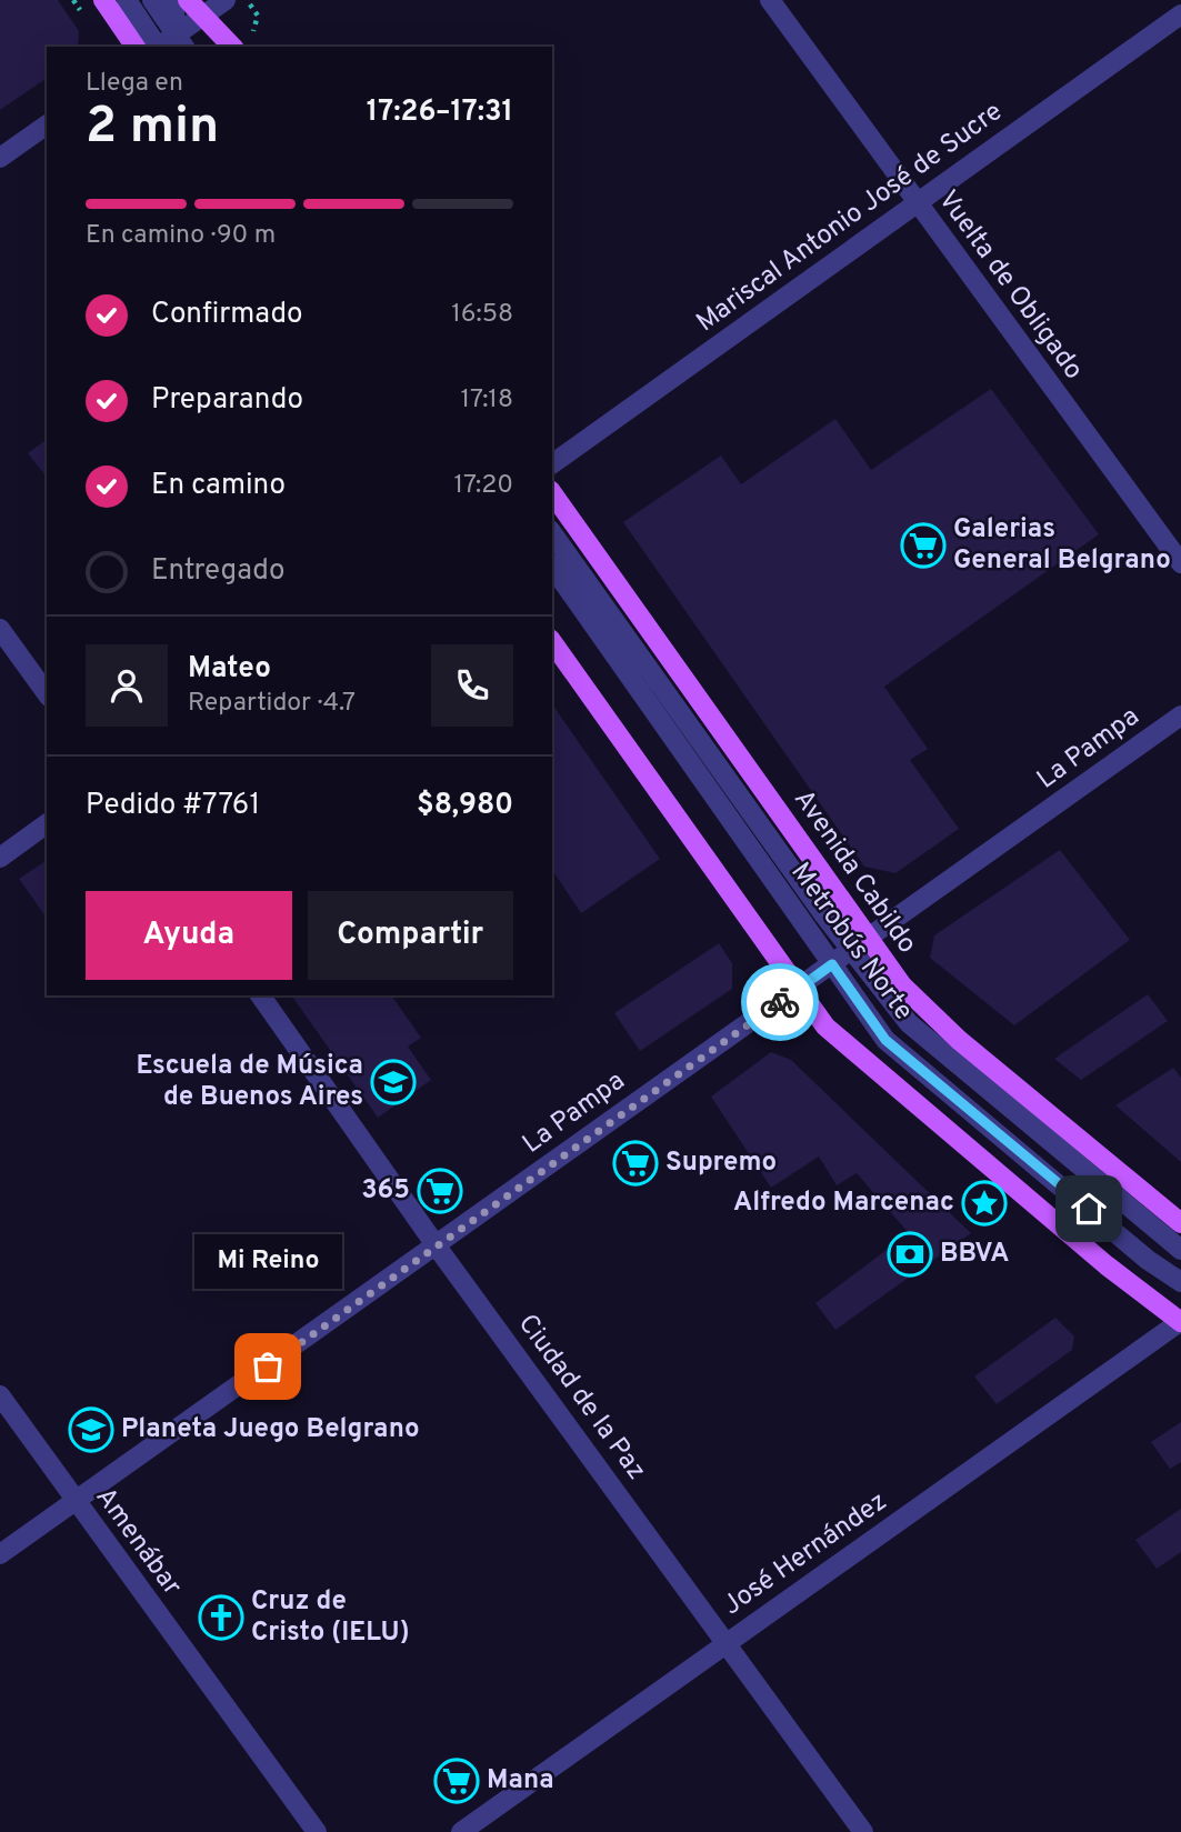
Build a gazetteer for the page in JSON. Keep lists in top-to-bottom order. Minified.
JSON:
{"streets":{"main road":["Avenida Cabildo"],"street":["Mariscal Antonio José de Sucre","Vuelta de Obligado","La Pampa","Metrobús Norte","Ciudad de la Paz","Amenábar","José Hernández"]},"crossings":[["Mariscal Antonio José de Sucre","Vuelta de Obligado"],["La Pampa","Avenida Cabildo"],["La Pampa","Metrobús Norte"],["La Pampa","Ciudad de la Paz"],["La Pampa","Amenábar"],["Ciudad de la Paz","José Hernández"]],"places":{"supermarket":["Galerias General Belgrano","Supremo","365","Mana"],"school or university":["Escuela de Música de Buenos Aires","Planeta Juego Belgrano"],"place":["Alfredo Marcenac"],"bank":["BBVA"],"other":["Mi Reino"],"church":["Cruz de Cristo (IELU)"]},"page":{"heading":["2 min","Llega en","17:26–17:31"],"panel":["Mateo","Repartidor · 4.7","Pedido #7761","$8,980"],"bar":"En camino · 90 m","list":[["Confirmado","16:58"],["Preparando","17:18"],["En camino","17:20"],"Entregado"],"buttons":["Ayuda","Compartir"],"bubble":"Mi Reino"}}
